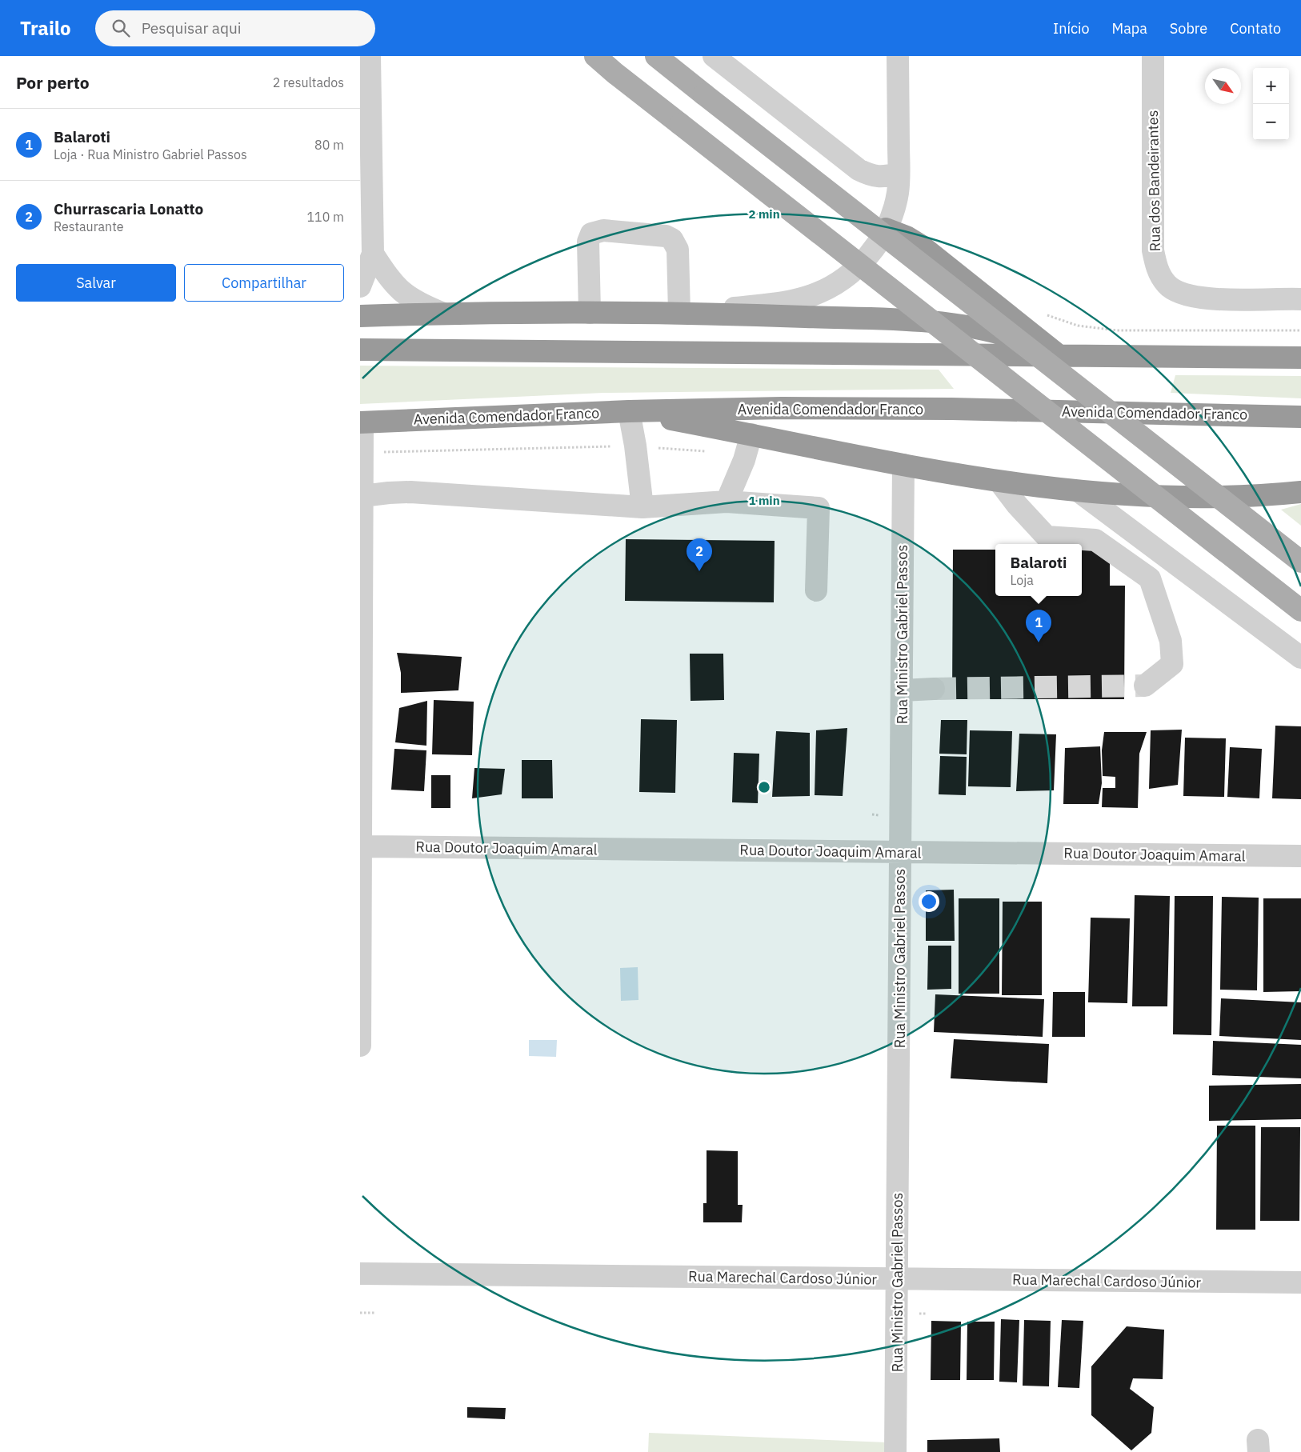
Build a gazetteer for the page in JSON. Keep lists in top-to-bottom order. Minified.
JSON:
{"streets":{"highway":["Avenida Comendador Franco"],"street":["Rua dos Bandeirantes","Rua Ministro Gabriel Passos","Rua Doutor Joaquim Amaral","Rua Marechal Cardoso Júnior"]},"crossings":[["Rua Ministro Gabriel Passos","Rua Doutor Joaquim Amaral"],["Rua Ministro Gabriel Passos","Rua Marechal Cardoso Júnior"]],"north":"bottom right","page":{"header":"Trailo","search":"Pesquisar aqui","nav":["Início","Mapa","Sobre","Contato"],"heading":["Por perto","2 resultados"],"map_buttons":["+","−"],"list":[{"mark":"1","name":"Balaroti","note":"Loja · Rua Ministro Gabriel Passos","value":"80 m"},{"mark":"2","name":"Churrascaria Lonatto","note":"Restaurante","value":"110 m"}],"buttons":["Salvar","Compartilhar"],"pins":["2","1"],"popup":["Balaroti","Loja"]},"rings":["2 min","1 min"]}
